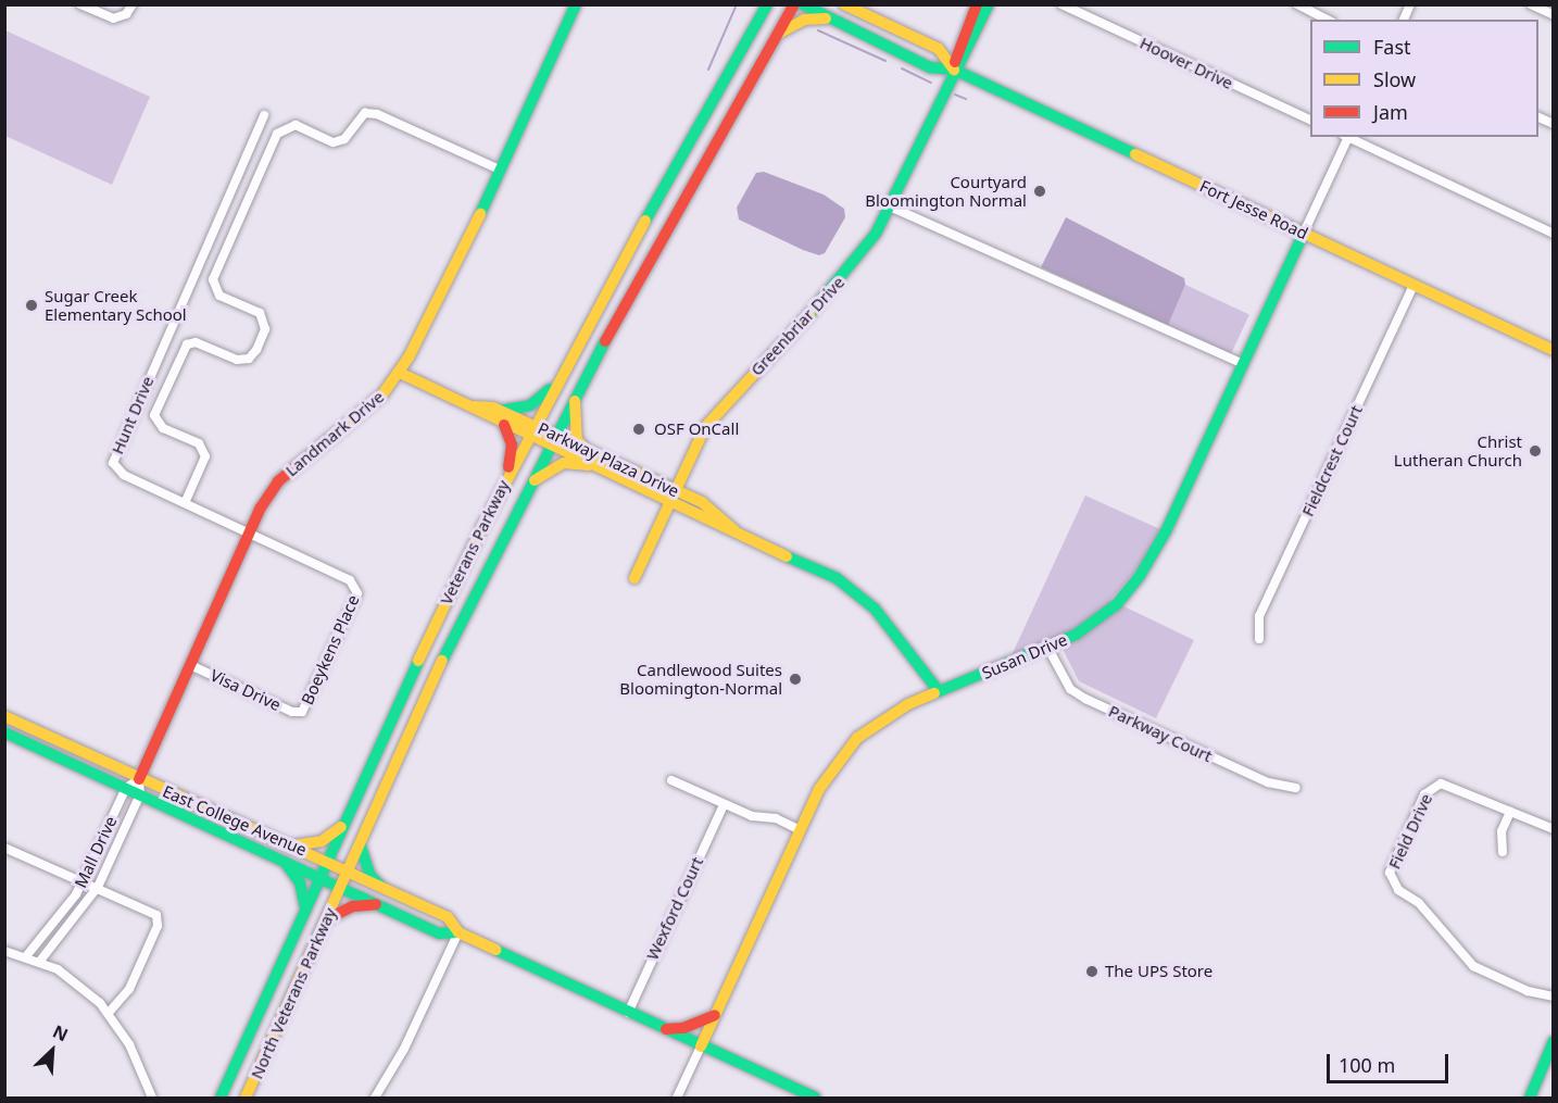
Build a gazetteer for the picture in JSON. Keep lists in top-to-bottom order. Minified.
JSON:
{"streets":{"main road":["Fort Jesse Road","Greenbriar Drive","Landmark Drive","Parkway Plaza Drive","Veterans Parkway","Susan Drive","East College Avenue","North Veterans Parkway"],"street":["Hoover Drive","Hunt Drive","Fieldcrest Court","Boeykens Place","Visa Drive","Parkway Court","Field Drive","Mall Drive","Wexford Court"]},"crossings":[["Fort Jesse Road","Greenbriar Drive"],["Fort Jesse Road","Fieldcrest Court"],["Fort Jesse Road","Susan Drive"],["Greenbriar Drive","Parkway Plaza Drive"],["Hunt Drive","Landmark Drive"],["Hunt Drive","Boeykens Place"],["Landmark Drive","Parkway Plaza Drive"],["Landmark Drive","Visa Drive"],["Landmark Drive","East College Avenue"],["Landmark Drive","Mall Drive"],["Parkway Plaza Drive","Veterans Parkway"],["Parkway Plaza Drive","Susan Drive"],["Veterans Parkway","East College Avenue"],["Veterans Parkway","North Veterans Parkway"],["Boeykens Place","Visa Drive"],["Susan Drive","Parkway Court"],["Susan Drive","East College Avenue"],["East College Avenue","Mall Drive"],["East College Avenue","Wexford Court"],["East College Avenue","North Veterans Parkway"]],"places":["Courtyard Bloomington Normal","Sugar Creek Elementary School","OSF OnCall","Christ Lutheran Church","Candlewood Suites Bloomington-Normal","The UPS Store"],"legend":["Fast","Slow","Jam"],"scale_bar":"100 m","north":"top right"}
